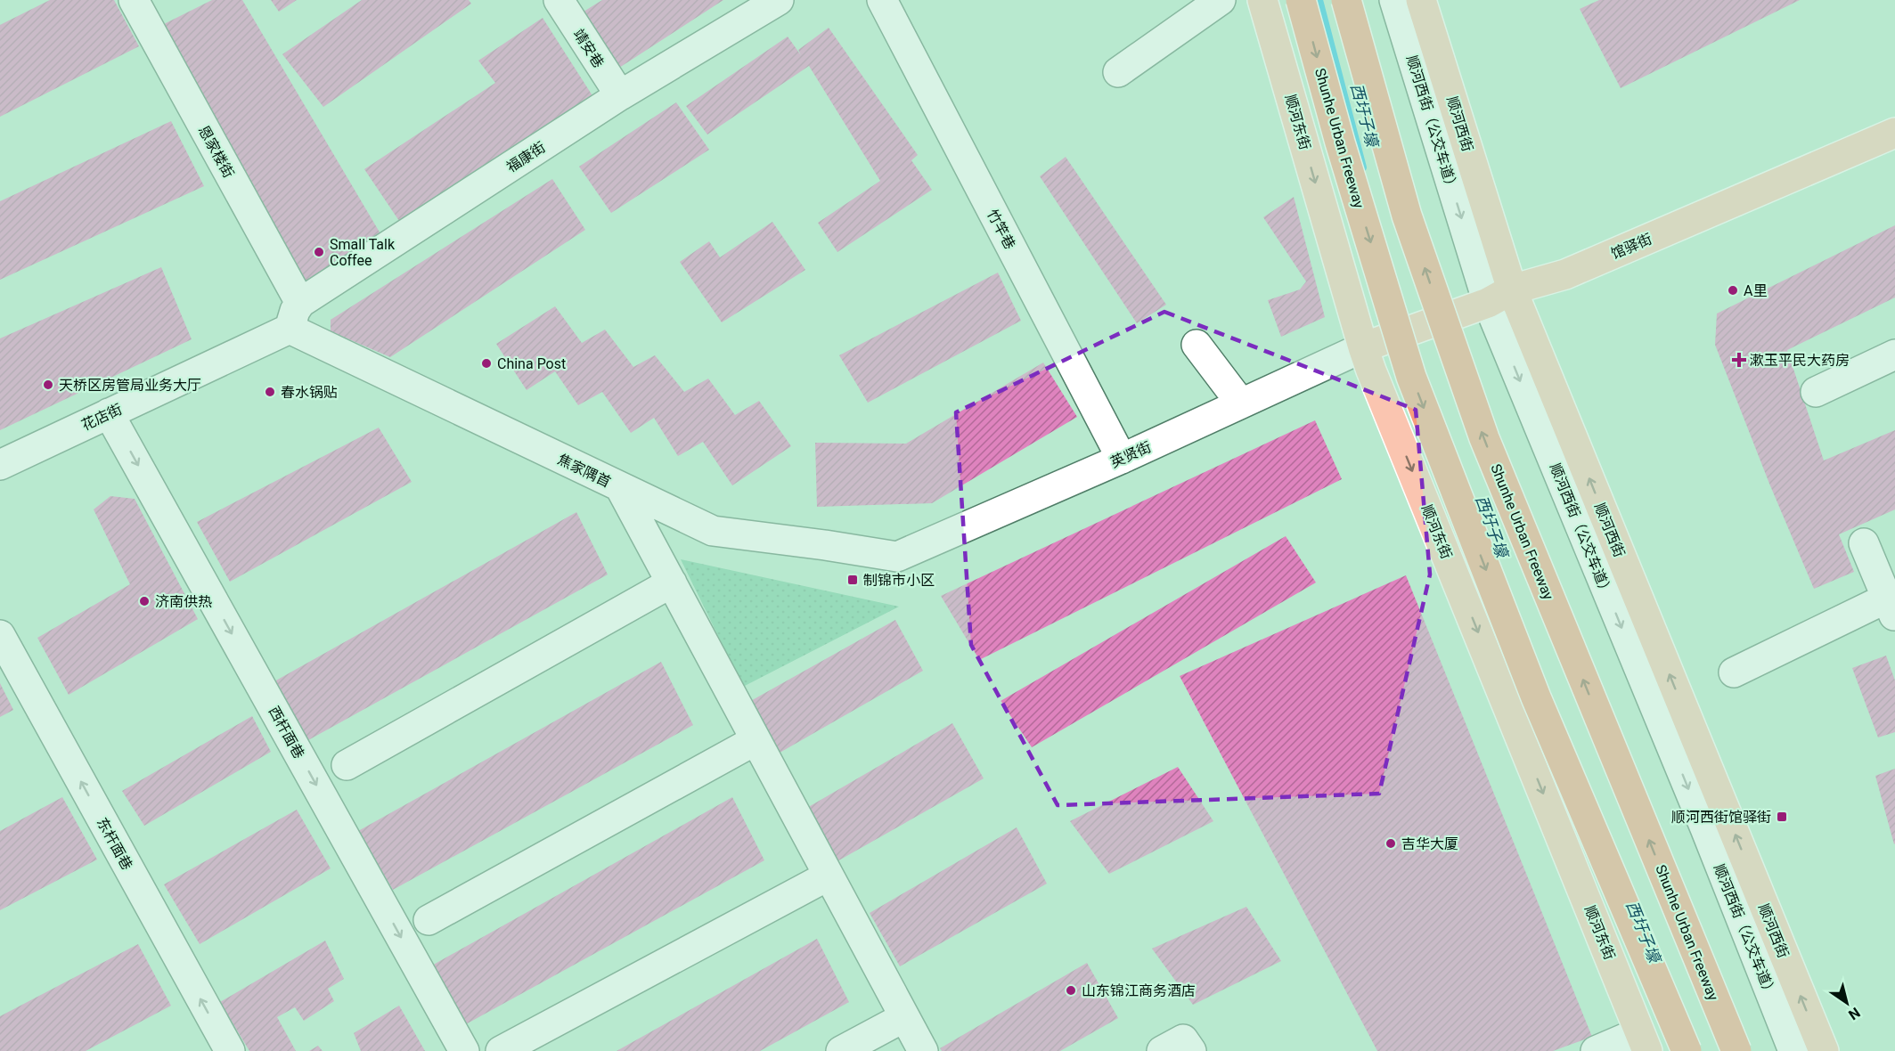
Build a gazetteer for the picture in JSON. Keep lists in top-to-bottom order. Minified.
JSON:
{"streets":{"highway":["Shunhe Urban Freeway"],"main road":["顺河东街","顺河西街","馆驿街"],"street":["靖安巷","顺河西街（公交车道）","恩家楼街","福康街","竹竿巷","花店街","英贤街","焦家隅首","西杆面巷","东杆面巷"]},"crossings":[["靖安巷","福康街"],["顺河东街","馆驿街"],["顺河东街","英贤街"],["顺河西街（公交车道）","顺河西街"],["顺河西街（公交车道）","馆驿街"],["顺河西街","馆驿街"],["恩家楼街","福康街"],["恩家楼街","花店街"],["恩家楼街","焦家隅首"],["福康街","花店街"],["福康街","焦家隅首"],["竹竿巷","英贤街"],["馆驿街","英贤街"],["花店街","焦家隅首"],["花店街","西杆面巷"],["英贤街","焦家隅首"]],"one_way":["顺河东街","顺河西街（公交车道）","顺河西街","西杆面巷","东杆面巷"],"water":["西圩子壕"],"places":{"other":["Small Talk Coffee","A里","China Post","天桥区房管局业务大厅","春水锅贴","济南供热","吉华大厦","山东锦江商务酒店"],"health":["漱玉平民大药房"],"transit":["制锦市小区","顺河西街馆驿街"]},"north":"bottom right"}
